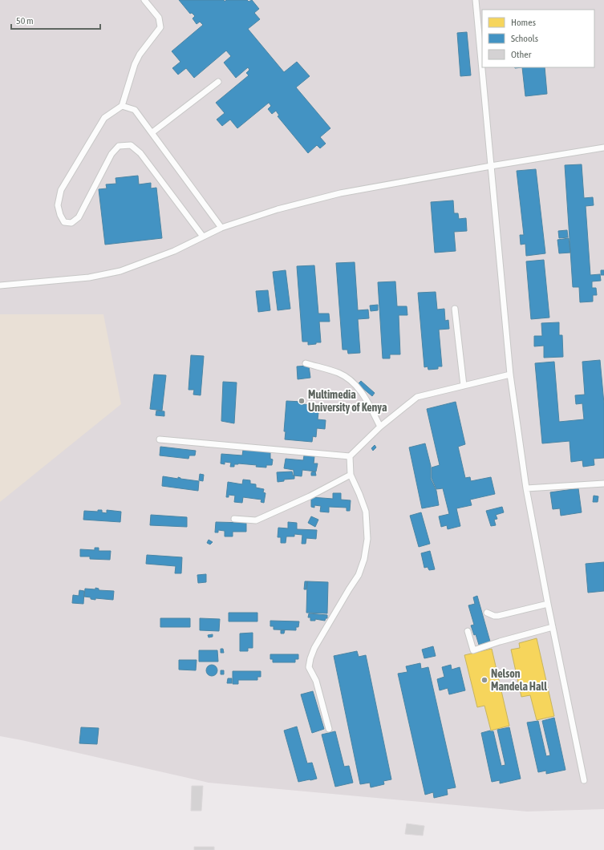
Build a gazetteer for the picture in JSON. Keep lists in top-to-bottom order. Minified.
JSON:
{"places":["Multimedia University of Kenya","Nelson Mandela Hall"],"legend":["Homes","Schools","Other"],"scale_bar":"50 m"}
